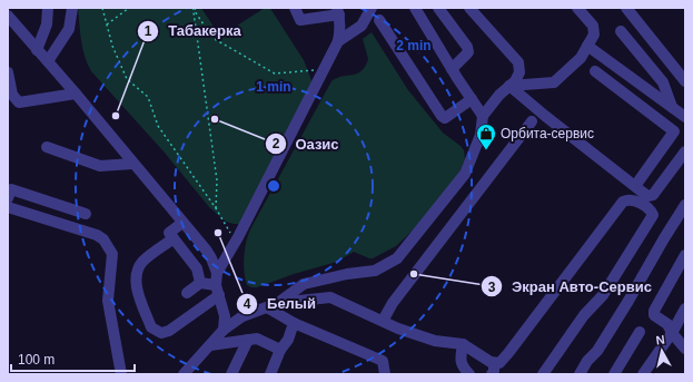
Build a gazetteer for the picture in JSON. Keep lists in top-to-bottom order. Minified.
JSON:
{"places":{"other":["Табакерка","Оазис","Белый","Экран Авто-Сервис"],"shop":["Орбита-сервис"]},"scale_bar":"100 m","north":"top","rings":["2 min","1 min"]}
